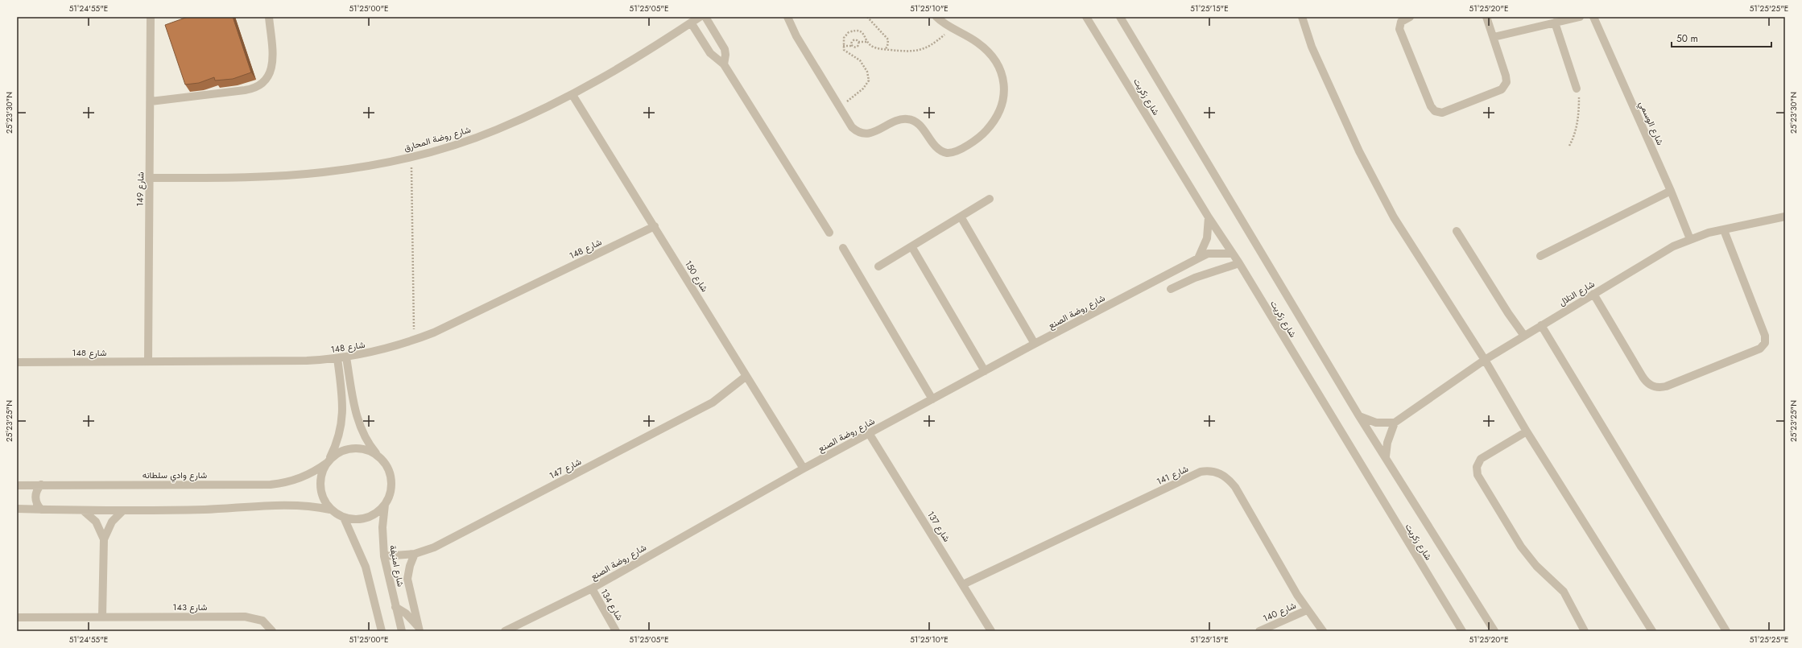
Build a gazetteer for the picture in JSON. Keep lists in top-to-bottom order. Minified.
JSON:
{"streets":{"street":["شارع زكريت","شارع الوسمي","شارع روضة المحارق","شارع 149","شارع 148","شارع 150","شارع التلال","شارع روضة الصنع","شارع 147","شارع وادي سلطانه","شارع 141","شارع 137","شارع امنيفة","شارع 134","شارع 143","شارع 140"]},"crossings":[["شارع زكريت","شارع روضة الصنع"],["شارع الوسمي","شارع التلال"],["شارع روضة المحارق","شارع 149"],["شارع روضة المحارق","شارع 150"],["شارع 149","شارع 148"],["شارع 148","شارع 150"],["شارع 150","شارع روضة الصنع"],["شارع 150","شارع 147"],["شارع روضة الصنع","شارع 137"],["شارع روضة الصنع","شارع 134"],["شارع 147","شارع امنيفة"],["شارع وادي سلطانه","شارع امنيفة"],["شارع 141","شارع 137"],["شارع 141","شارع 140"]],"scale_bar":"50 m","coordinates":["51°24'55\"E","51°25'00\"E","51°25'05\"E","51°25'10\"E","51°25'15\"E","51°25'20\"E","51°25'25\"E","25°23'30\"N","25°23'25\"N"]}
